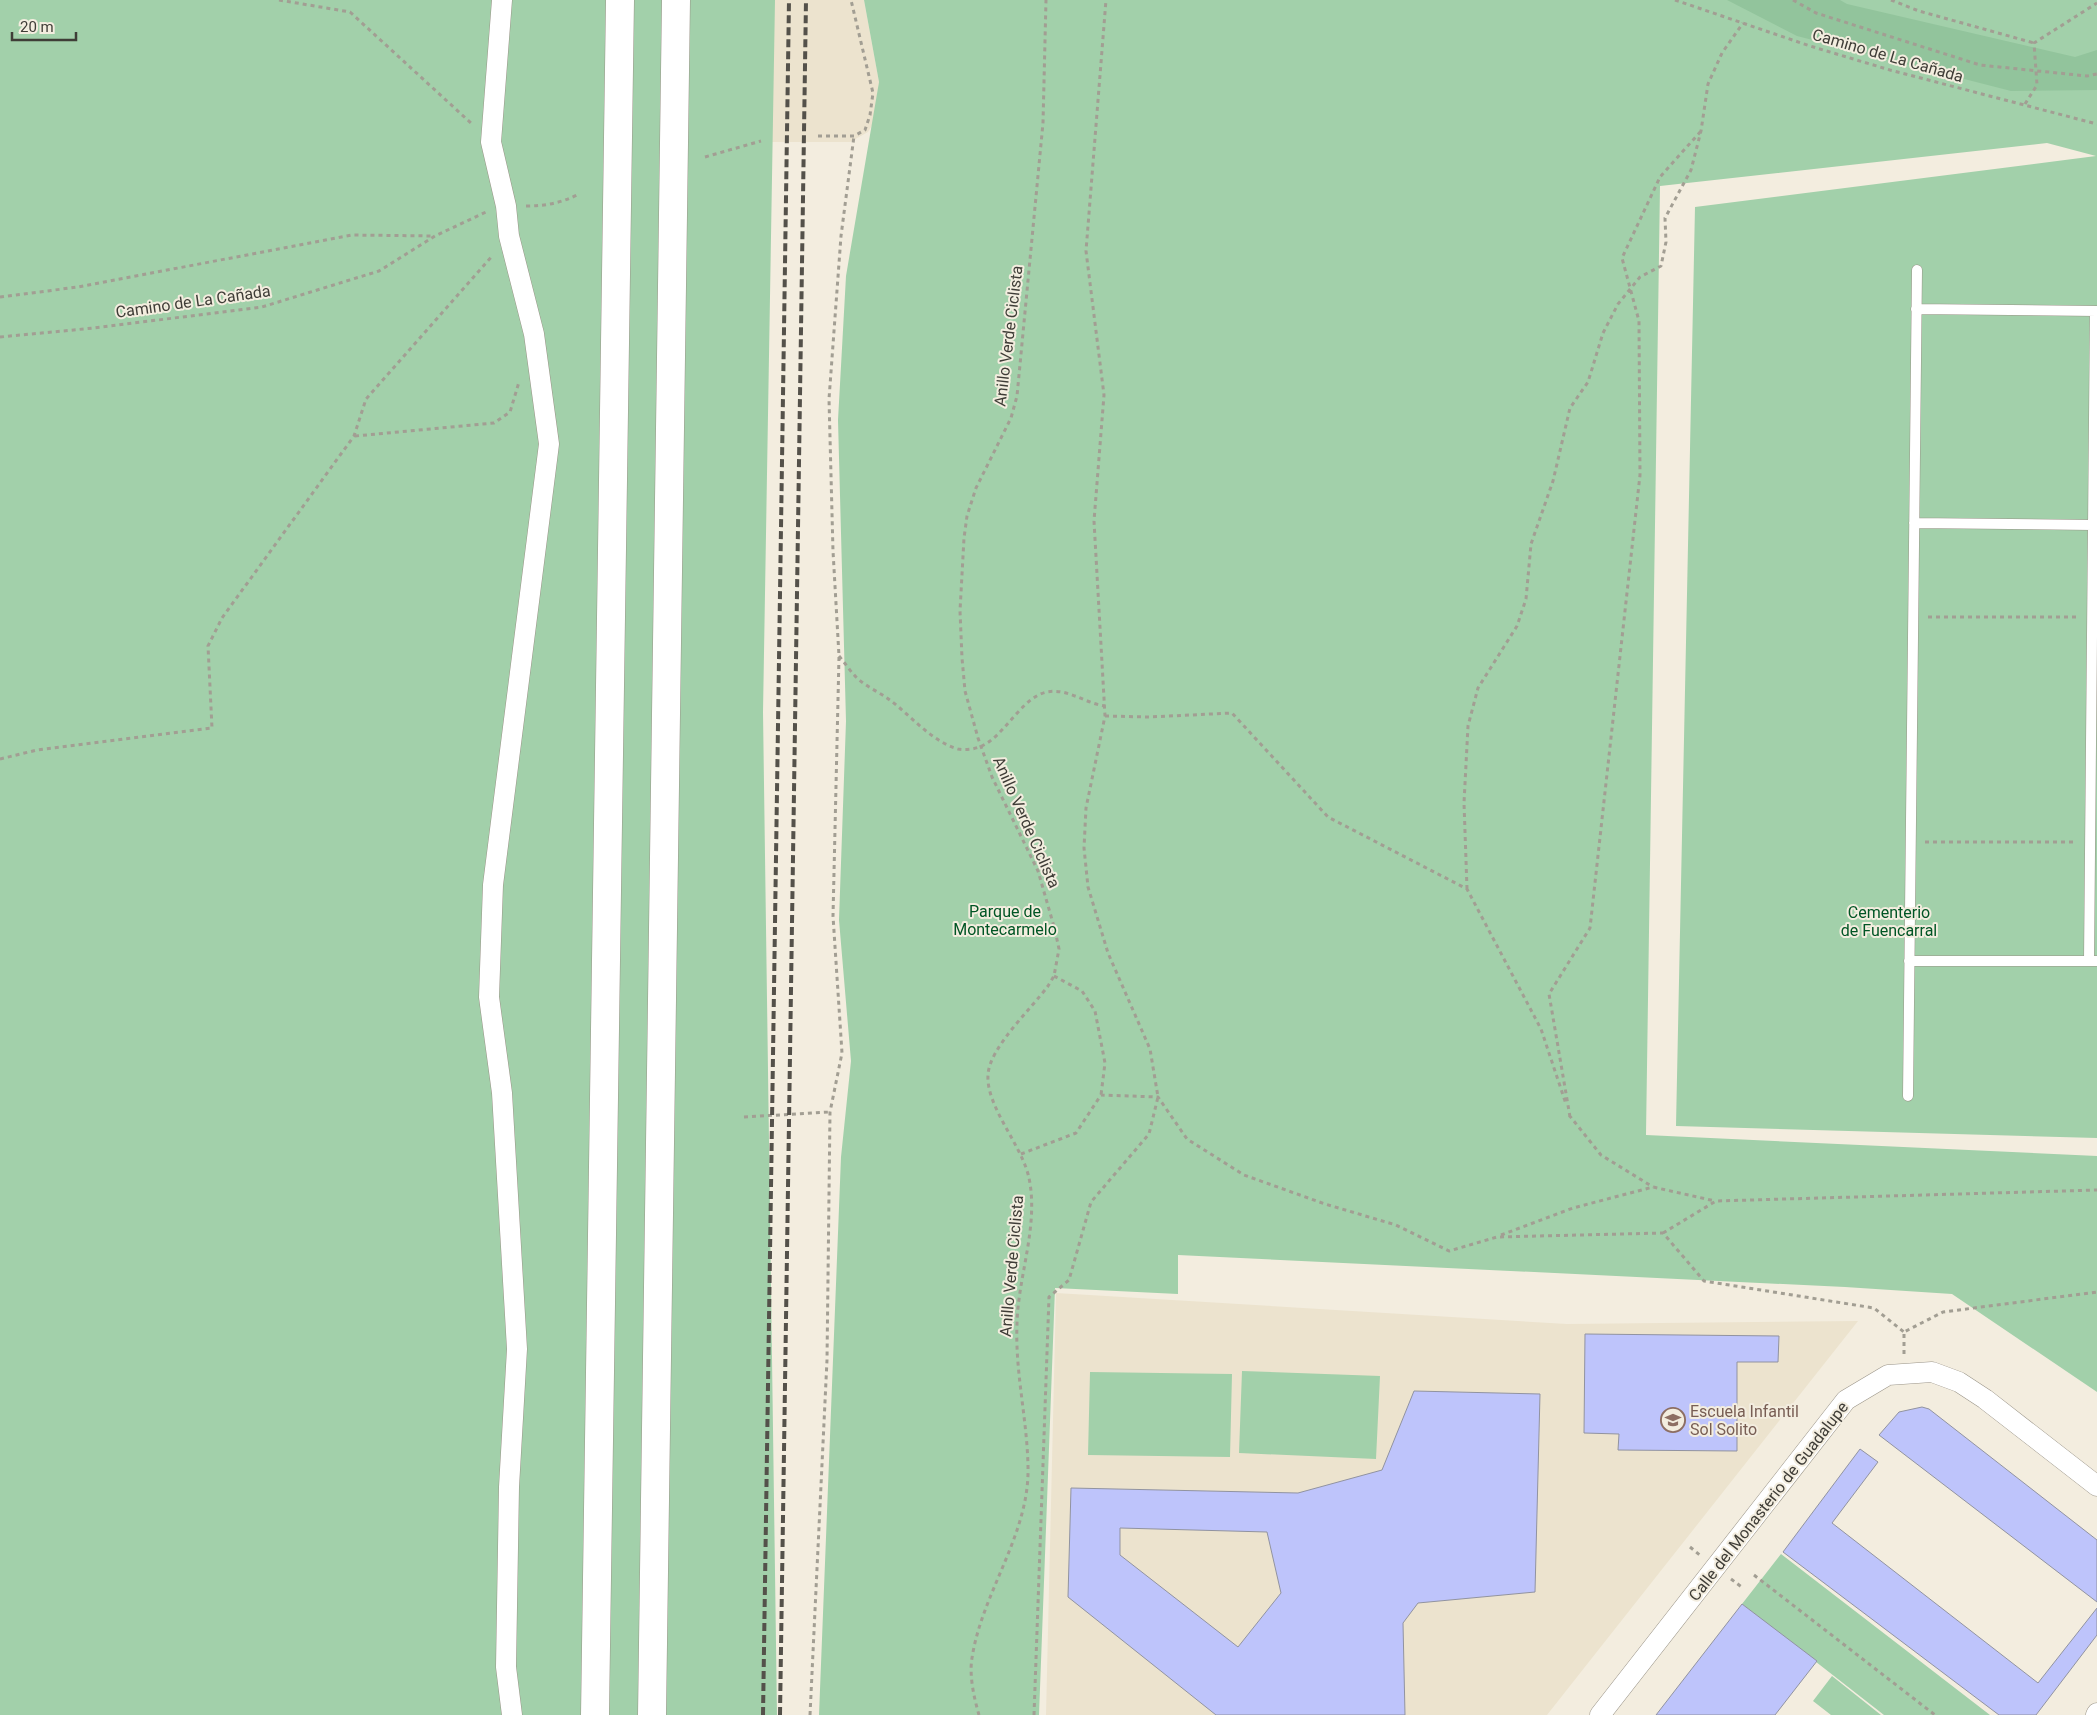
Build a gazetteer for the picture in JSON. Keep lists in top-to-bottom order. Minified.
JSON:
{"streets":{"street":["Calle del Monasterio de Guadalupe"],"path":["Camino de La Cañada","Anillo Verde Ciclista"]},"parks":["Parque de Montecarmelo","Cementerio de Fuencarral"],"places":{"school or university":["Escuela Infantil Sol Solito"]},"scale_bar":"20 m"}
